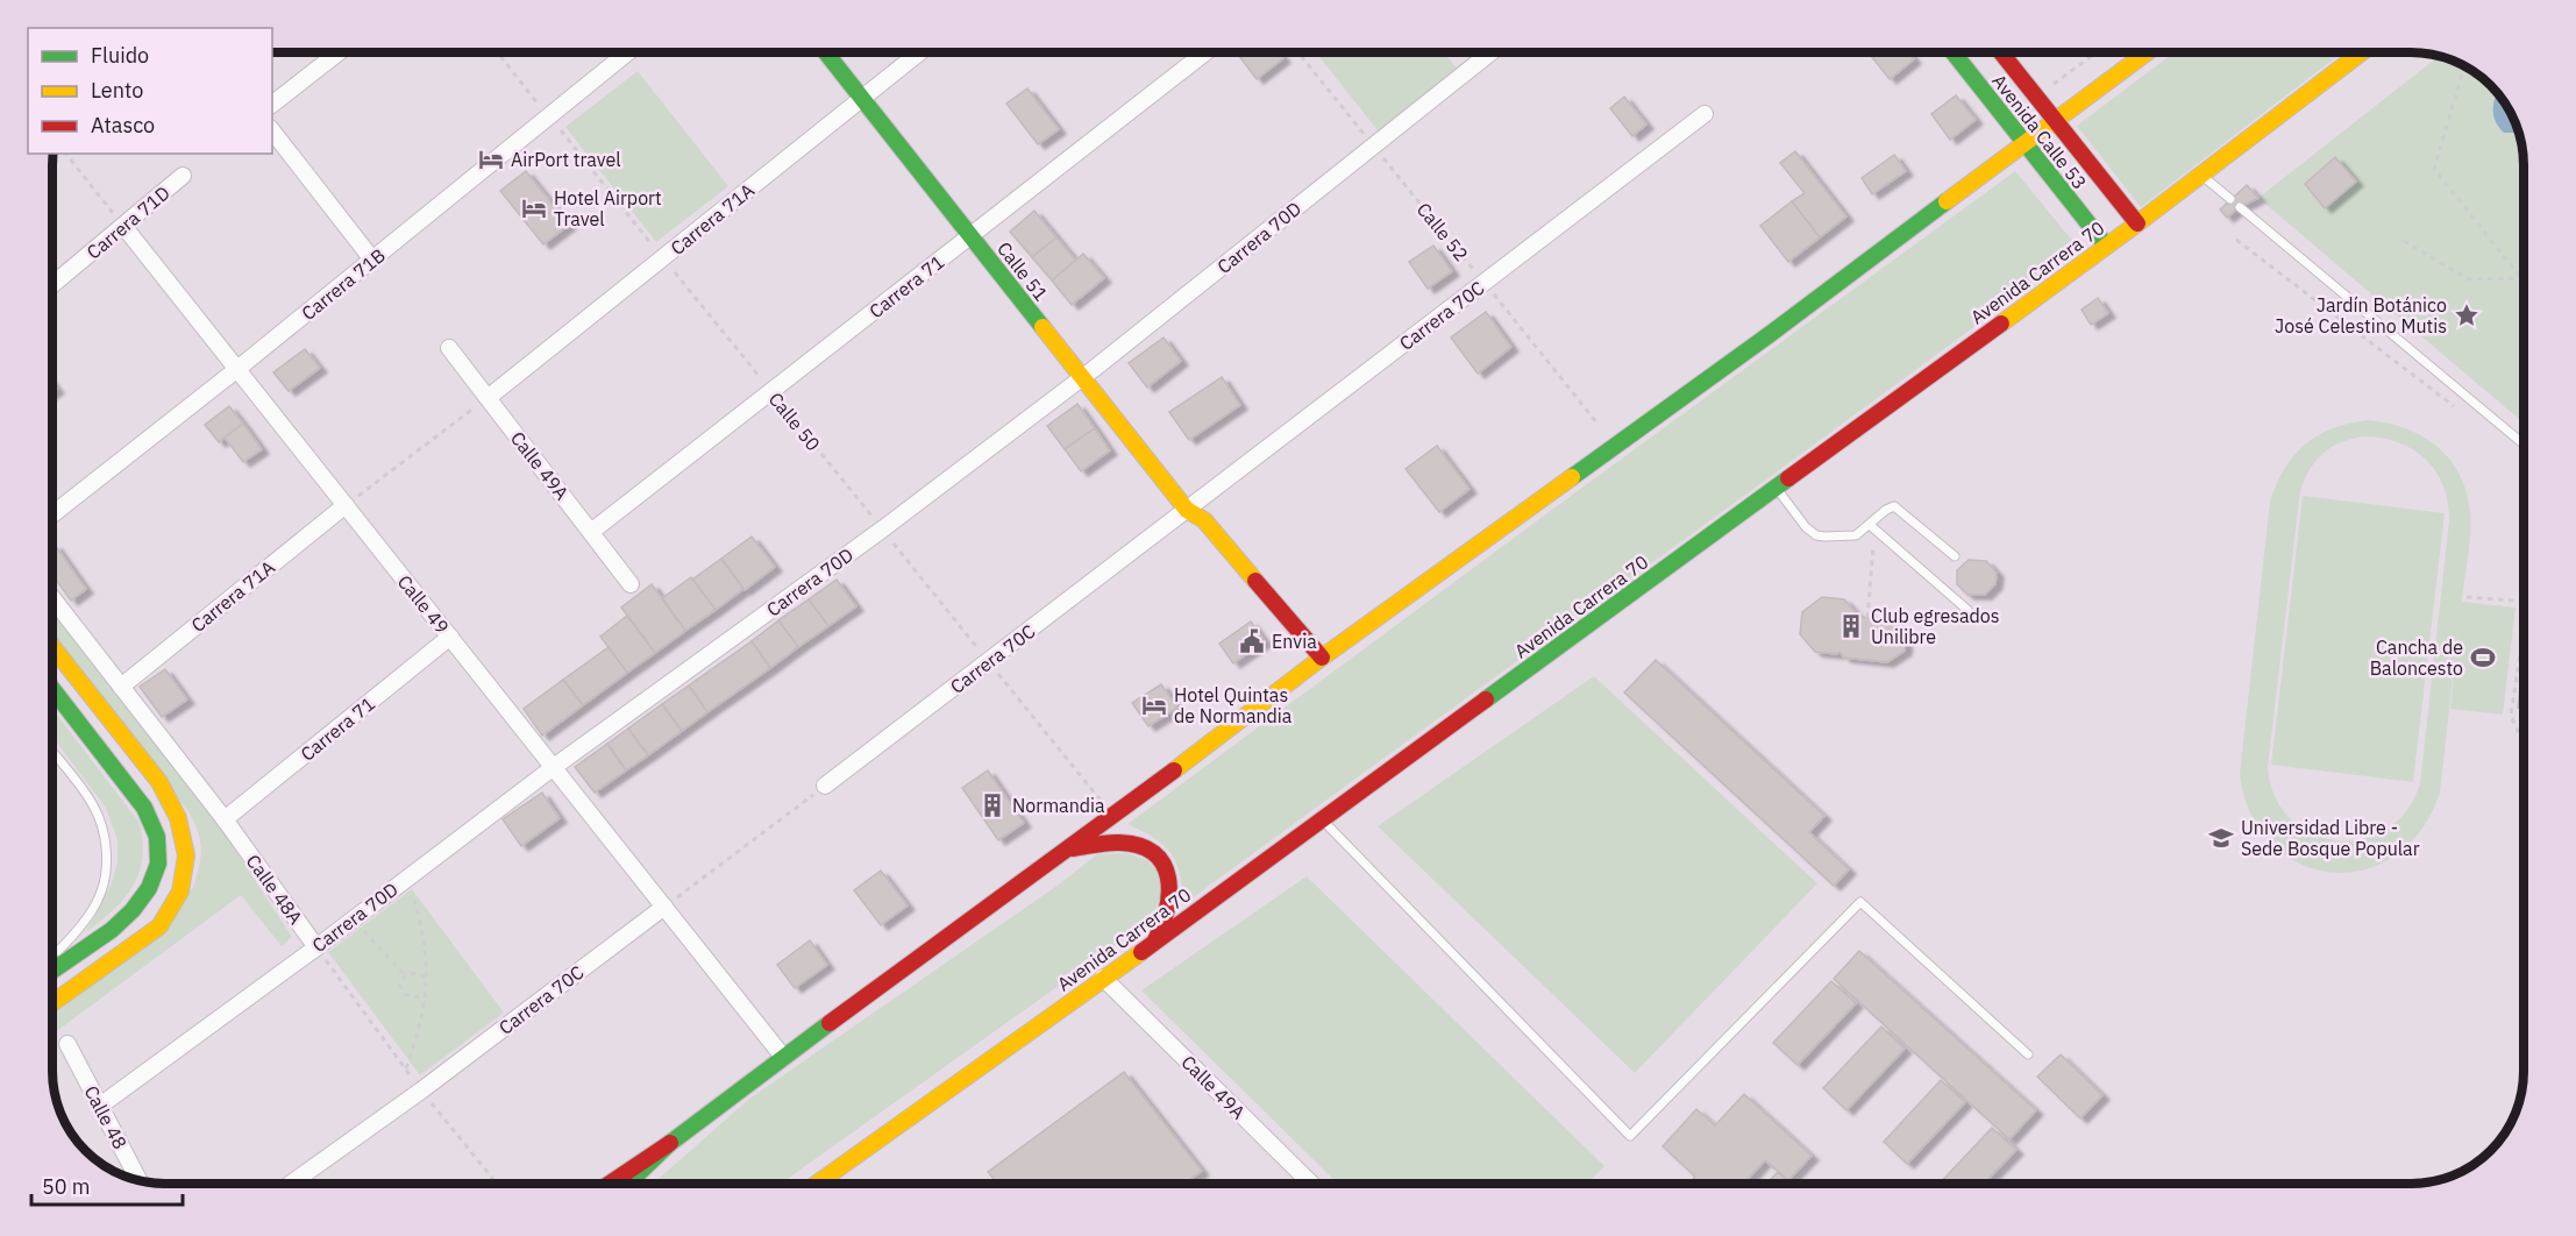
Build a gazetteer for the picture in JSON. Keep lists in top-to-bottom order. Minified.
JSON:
{"streets":{"main road":["Avenida Calle 53","Calle 51","Avenida Carrera 70"],"street":["Carrera 71A","Carrera 71D","Carrera 70D","Carrera 71B","Carrera 71","Carrera 70C","Calle 49A","Calle 49","Calle 48A","Calle 48"],"path":["Calle 52","Calle 50"]},"crossings":[["Avenida Calle 53","Avenida Carrera 70"],["Carrera 71A","Calle 51"],["Carrera 71A","Calle 50"],["Carrera 71A","Calle 49A"],["Carrera 71A","Calle 49"],["Carrera 71A","Calle 48A"],["Carrera 71D","Calle 49"],["Calle 52","Carrera 70D"],["Calle 52","Carrera 70C"],["Carrera 70D","Calle 51"],["Carrera 70D","Calle 50"],["Carrera 70D","Calle 49"],["Carrera 70D","Calle 48A"],["Carrera 70D","Calle 48"],["Calle 51","Carrera 71"],["Calle 51","Carrera 70C"],["Avenida Carrera 70","Calle 49A"],["Carrera 71B","Calle 50"],["Carrera 71B","Calle 49"],["Carrera 71","Calle 50"],["Carrera 71","Calle 49A"],["Carrera 71","Calle 49"],["Carrera 71","Calle 48A"],["Carrera 70C","Calle 50"],["Carrera 70C","Calle 49"]],"places":{"hotel":["AirPort travel","Hotel Airport Travel","Hotel Quintas de Normandia"],"place":["Jardín Botánico José Celestino Mutis"],"building":["Club egresados Unilibre","Normandia"],"public building":["Envia"],"sports":["Cancha de Baloncesto"],"school or university":["Universidad Libre - Sede Bosque Popular"]},"legend":["Fluido","Lento","Atasco"],"scale_bar":"50 m"}
